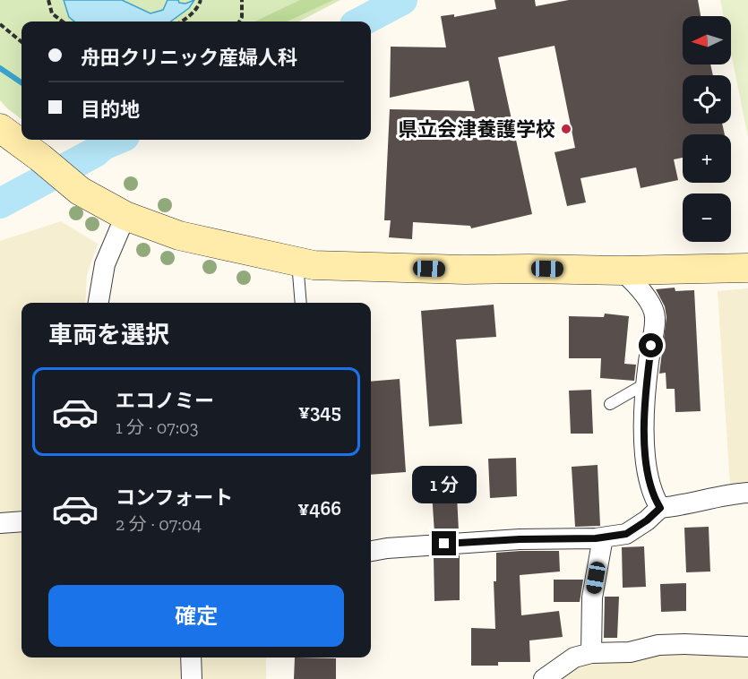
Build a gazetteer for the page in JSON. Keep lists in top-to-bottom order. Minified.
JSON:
{"places":["県立会津養護学校"],"north":"left","page":{"map_buttons":["+","−"],"banner":["舟田クリニック産婦人科","目的地"],"heading":"車両を選択","list":[{"name":"エコノミー","note":"1 分 · 07:03","value":"¥345"},{"name":"コンフォート","note":"2 分 · 07:04","value":"¥466"}],"bubble":"1 分","buttons":"確定"}}
